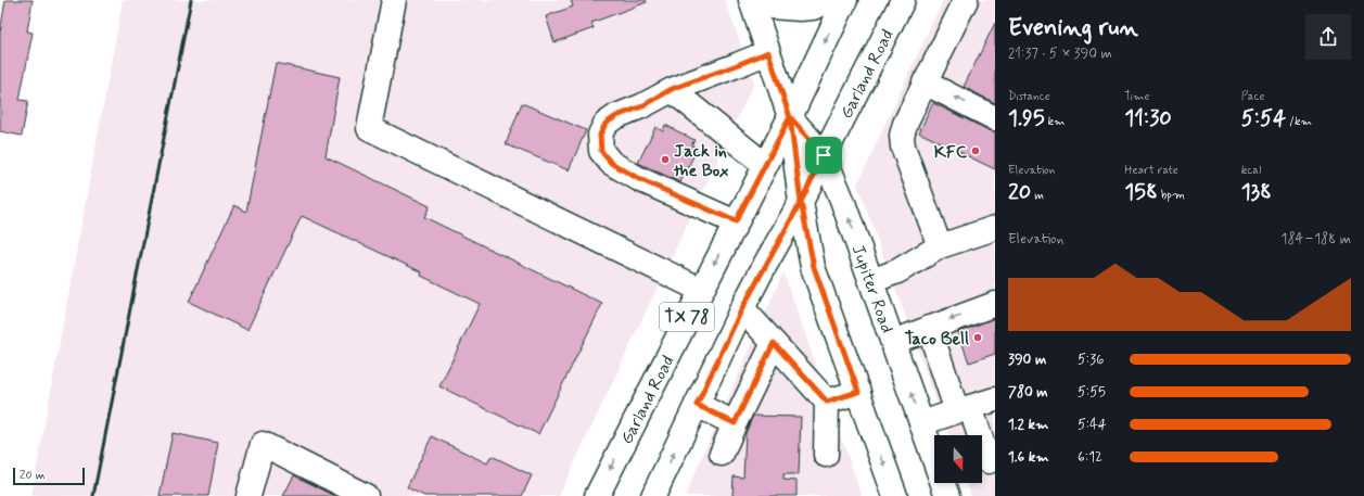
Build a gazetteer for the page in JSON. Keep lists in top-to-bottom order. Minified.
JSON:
{"streets":{"main road":["Garland Road","Jupiter Road","TX 78"]},"crossings":[["Garland Road","Jupiter Road"]],"places":["KFC","Jack in the Box","Taco Bell"],"scale_bar":"20 m","north":"bottom","page":{"heading":["Evening run","21:37 · 5 × 390 m"],"stats":[["Distance","1.95 km"],["Time","11:30"],["Pace","5:54 /km"],["Elevation","20 m"],["Heart rate","158 bpm"],["kcal","138"]],"chart":["Elevation","184–188 m"],"list":[{"name":"390 m","note":"5:36"},{"name":"780 m","note":"5:55"},{"name":"1.2 km","note":"5:44"},{"name":"1.6 km","note":"6:12"}],"scale":"20 m"}}
